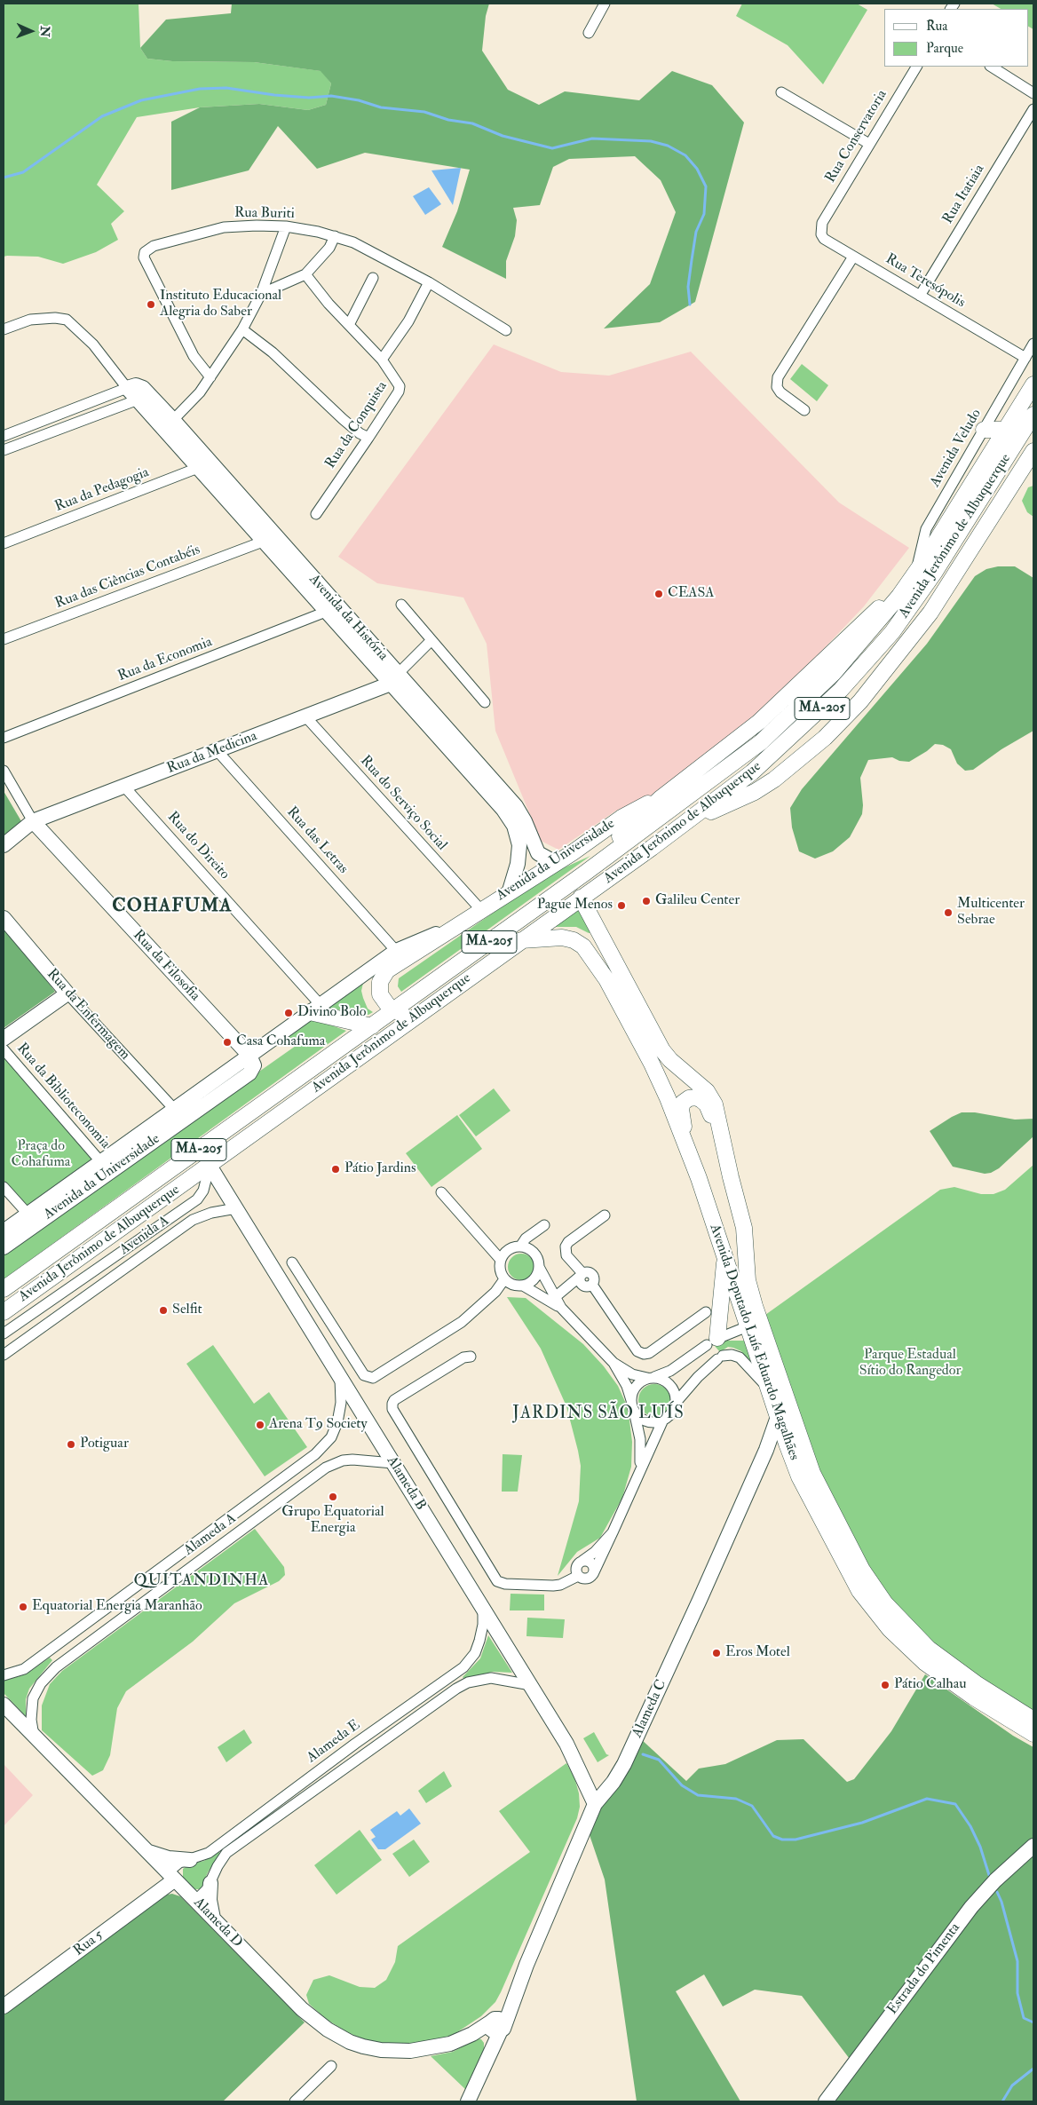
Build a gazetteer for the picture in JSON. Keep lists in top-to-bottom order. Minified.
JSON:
{"streets":{"main road":["Avenida Jerônimo de Albuquerque","MA-205","Avenida da Universidade","Avenida Deputado Luís Eduardo Magalhães"],"street":["Rua Conservatoria","Rua Itatiaia","Rua Buriti","Rua Teresópolis","Rua da Conquista","Avenida Veludo","Rua da Pedagogia","Rua das Ciências Contabéis","Avenida da História","Rua da Economia","Rua da Medicina","Rua do Serviço Social","Rua das Letras","Rua do Direito","Rua da Filosofia","Rua da Enfermagem","Rua da Biblioteconomia","Avenida A","Alameda B","Alameda A","Alameda C","Alameda E","Alameda D","Rua 5","Estrada do Pimenta"]},"crossings":[["Rua Conservatoria","Rua Teresópolis"],["Rua Itatiaia","Rua Teresópolis"],["Rua Teresópolis","Avenida Veludo"],["Avenida Veludo","Avenida Jerônimo de Albuquerque"],["Rua da Pedagogia","Avenida da História"],["Avenida Jerônimo de Albuquerque","MA-205"],["Avenida Jerônimo de Albuquerque","Avenida da Universidade"],["Avenida Jerônimo de Albuquerque","Avenida A"],["Avenida Jerônimo de Albuquerque","Avenida Deputado Luís Eduardo Magalhães"],["Avenida Jerônimo de Albuquerque","Alameda B"],["Rua das Ciências Contabéis","Avenida da História"],["Avenida da História","Rua da Economia"],["Avenida da História","Rua da Medicina"],["Avenida da História","Avenida da Universidade"],["Rua da Medicina","Rua do Serviço Social"],["Rua da Medicina","Rua das Letras"],["Rua da Medicina","Rua do Direito"],["Rua da Medicina","Rua da Filosofia"],["Rua do Serviço Social","Avenida da Universidade"],["Rua das Letras","Avenida da Universidade"],["Rua do Direito","Avenida da Universidade"],["Avenida da Universidade","Rua da Filosofia"],["Avenida da Universidade","Rua da Enfermagem"],["Avenida da Universidade","Rua da Biblioteconomia"],["Avenida A","Alameda B"],["Avenida Deputado Luís Eduardo Magalhães","Alameda C"],["Alameda B","Alameda A"],["Alameda B","Alameda C"],["Alameda B","Alameda E"],["Alameda A","Alameda D"],["Alameda C","Alameda D"],["Alameda E","Alameda D"],["Alameda E","Rua 5"],["Alameda D","Rua 5"]],"districts":["COHAFUMA","JARDINS SÃO LUÍS","QUITANDINHA"],"parks":["Praça do Cohafuma","Parque Estadual Sítio do Rangedor"],"places":["Instituto Educacional Alegria do Saber","CEASA","Galileu Center","Pague Menos","Multicenter Sebrae","Divino Bolo","Casa Cohafuma","Pátio Jardins","Selfit","Arena T9 Society","Potiguar","Grupo Equatorial Energia","Equatorial Energia Maranhão","Eros Motel","Pátio Calhau"],"legend":["Rua","Parque"],"north":"right"}
